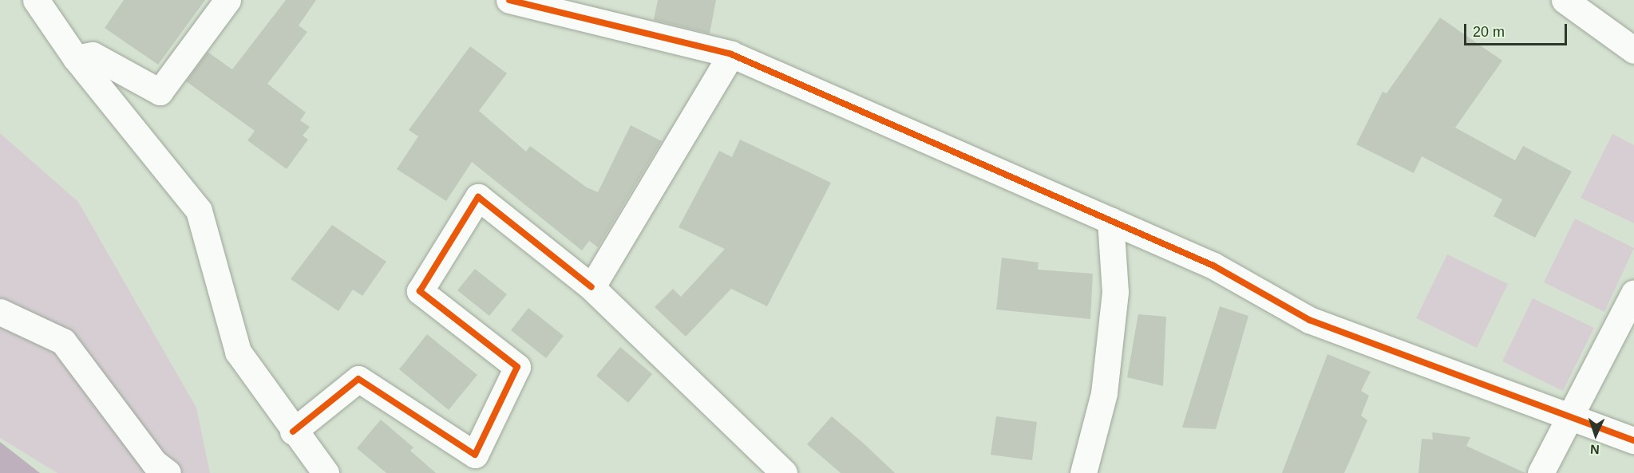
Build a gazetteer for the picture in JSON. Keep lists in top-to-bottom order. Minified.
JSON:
{"scale_bar":"20 m","north":"bottom"}
